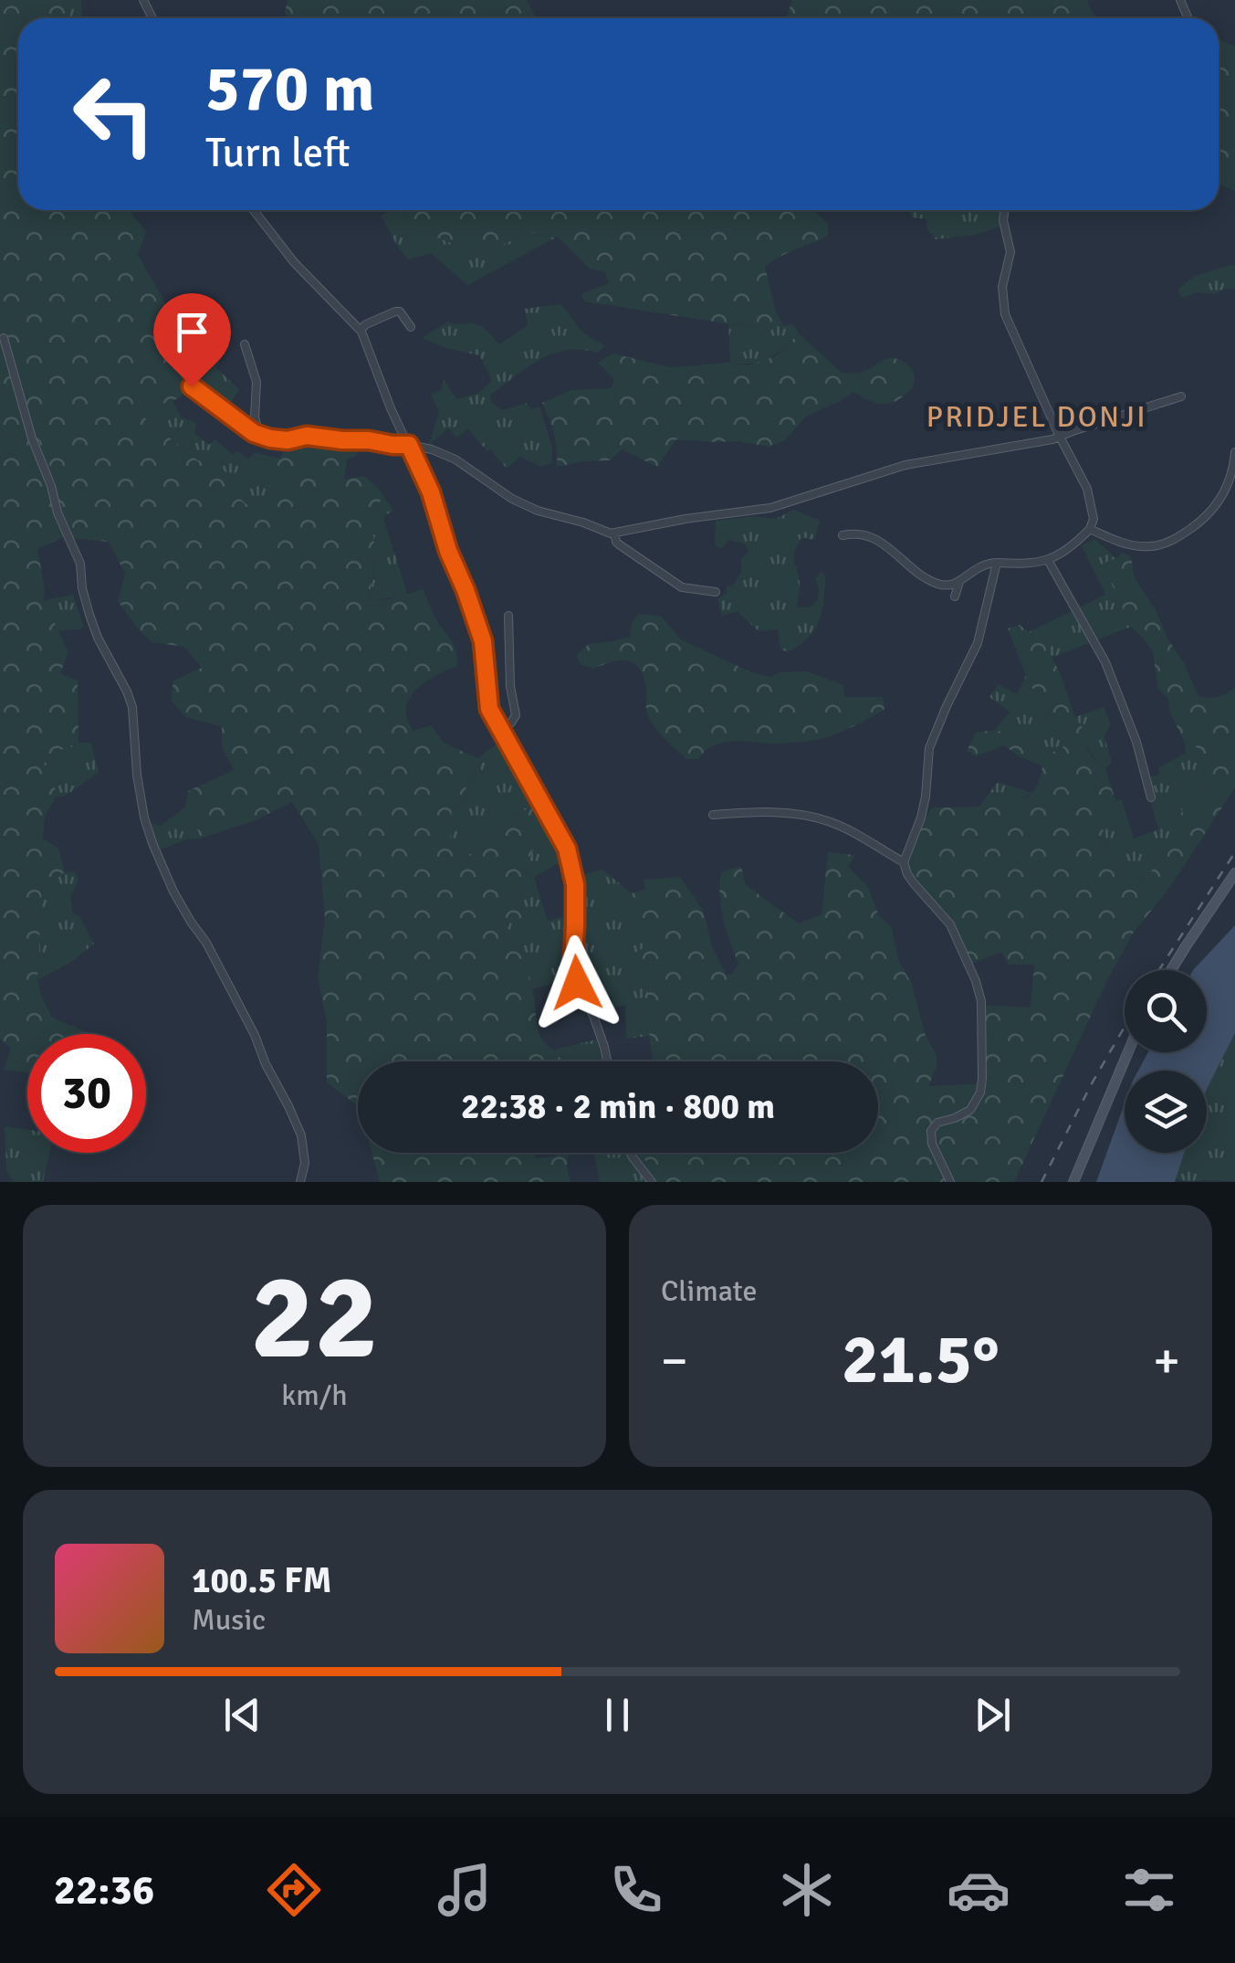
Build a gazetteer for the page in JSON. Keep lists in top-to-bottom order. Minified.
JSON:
{"districts":["PRIDJEL DONJI"],"page":{"turn":["570 m","Turn left"],"limit":"30","trip":"22:38 · 2 min · 800 m","tile":[["22","km/h"],"Climate"],"heat":["−","21.5°","+"],"song":["100.5 FM","Music"],"tabs":"22:36"}}
